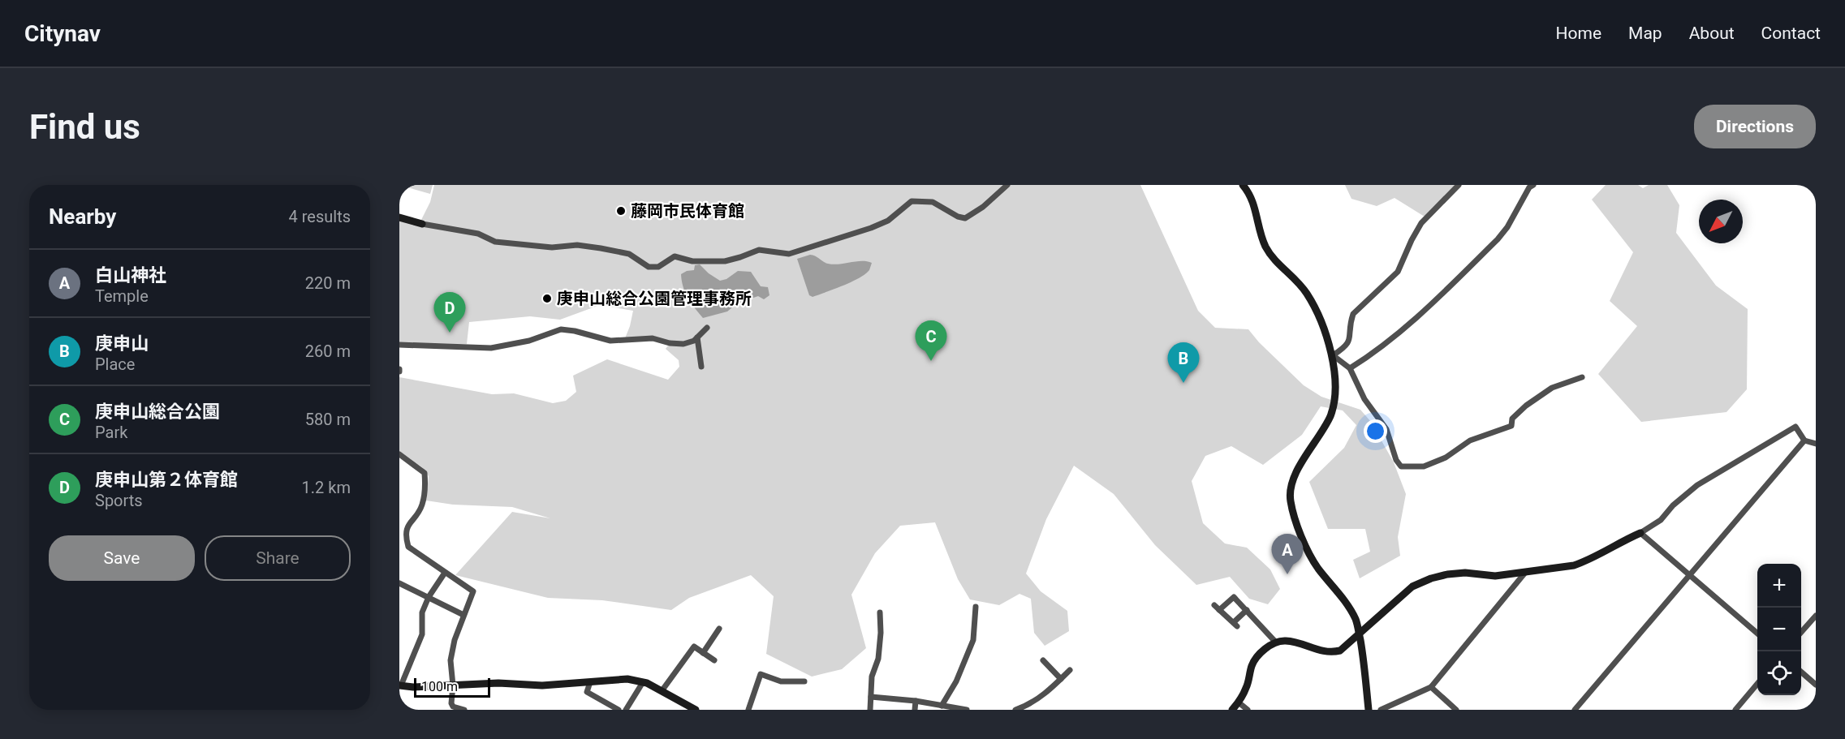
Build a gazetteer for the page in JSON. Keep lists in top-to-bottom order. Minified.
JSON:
{"places":["藤岡市民体育館","庚申山総合公園管理事務所"],"scale_bar":"100 m","north":"bottom left","page":{"header":"Citynav","nav":["Home","Map","About","Contact"],"buttons":["Directions",["Save","Share"]],"title":"Find us","heading":["Nearby","4 results"],"list":[{"mark":"A","name":"白山神社","note":"Temple","value":"220 m"},{"mark":"B","name":"庚申山","note":"Place","value":"260 m"},{"mark":"C","name":"庚申山総合公園","note":"Park","value":"580 m"},{"mark":"D","name":"庚申山第２体育館","note":"Sports","value":"1.2 km"}],"pins":["D","C","B","A"],"map_buttons":["+","−"],"scale":"100 m"}}
